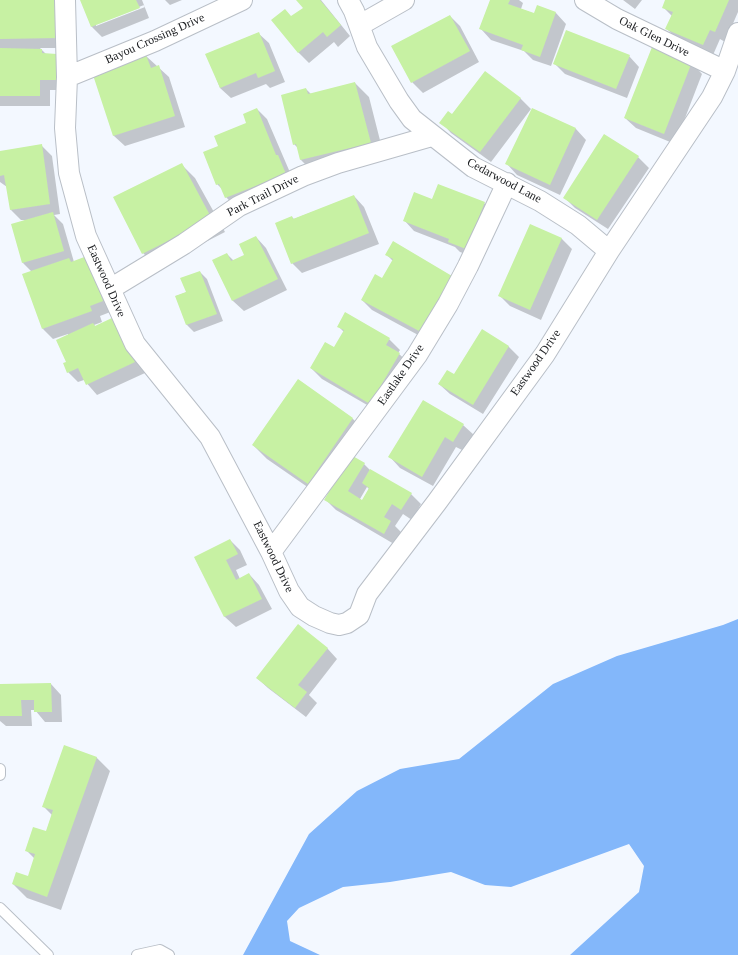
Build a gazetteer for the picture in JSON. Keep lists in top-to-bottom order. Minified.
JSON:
{"streets":{"street":["Oak Glen Drive","Bayou Crossing Drive","Cedarwood Lane","Park Trail Drive","Eastwood Drive","Eastlake Drive"]},"crossings":[["Oak Glen Drive","Eastwood Drive"],["Bayou Crossing Drive","Eastwood Drive"],["Cedarwood Lane","Park Trail Drive"],["Cedarwood Lane","Eastwood Drive"],["Cedarwood Lane","Eastlake Drive"],["Park Trail Drive","Eastwood Drive"],["Eastwood Drive","Eastlake Drive"]]}
